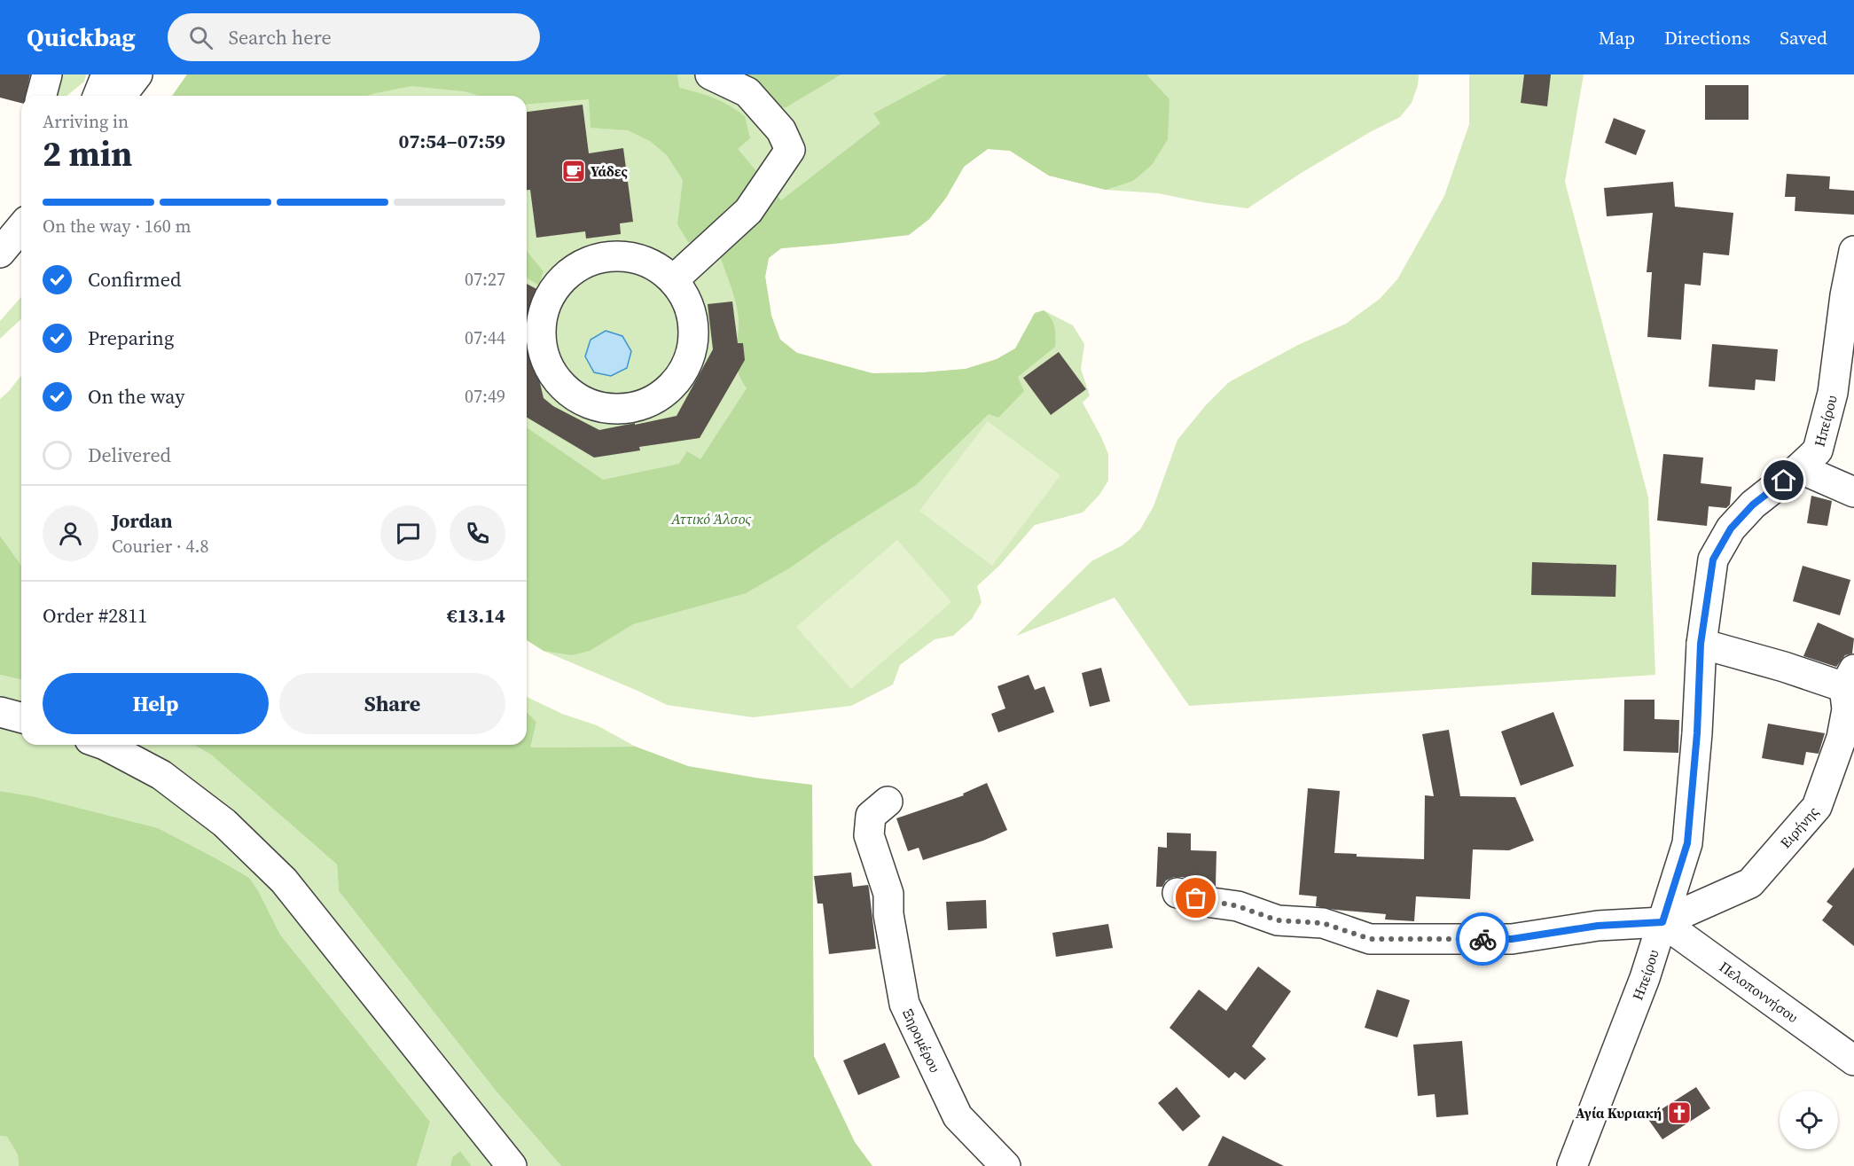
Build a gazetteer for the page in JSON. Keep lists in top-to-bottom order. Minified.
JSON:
{"streets":{"street":["Ηπείρου","Ειρήνης","Πελοποννήσου","Ξηρομέρου"]},"crossings":[["Ηπείρου","Ειρήνης"],["Ηπείρου","Πελοποννήσου"],["Ειρήνης","Πελοποννήσου"]],"parks":["Αττικό Άλσος"],"places":{"cafe":["Υάδες"],"church":["Αγία Κυριακή"]},"page":{"header":"Quickbag","search":"Search here","nav":["Map","Directions","Saved"],"heading":["2 min","Arriving in","07:54–07:59"],"panel":["Jordan","Courier · 4.8","Order #2811","€13.14"],"bar":"On the way · 160 m","list":[["Confirmed","07:27"],["Preparing","07:44"],["On the way","07:49"],"Delivered"],"buttons":["Help","Share"]}}
